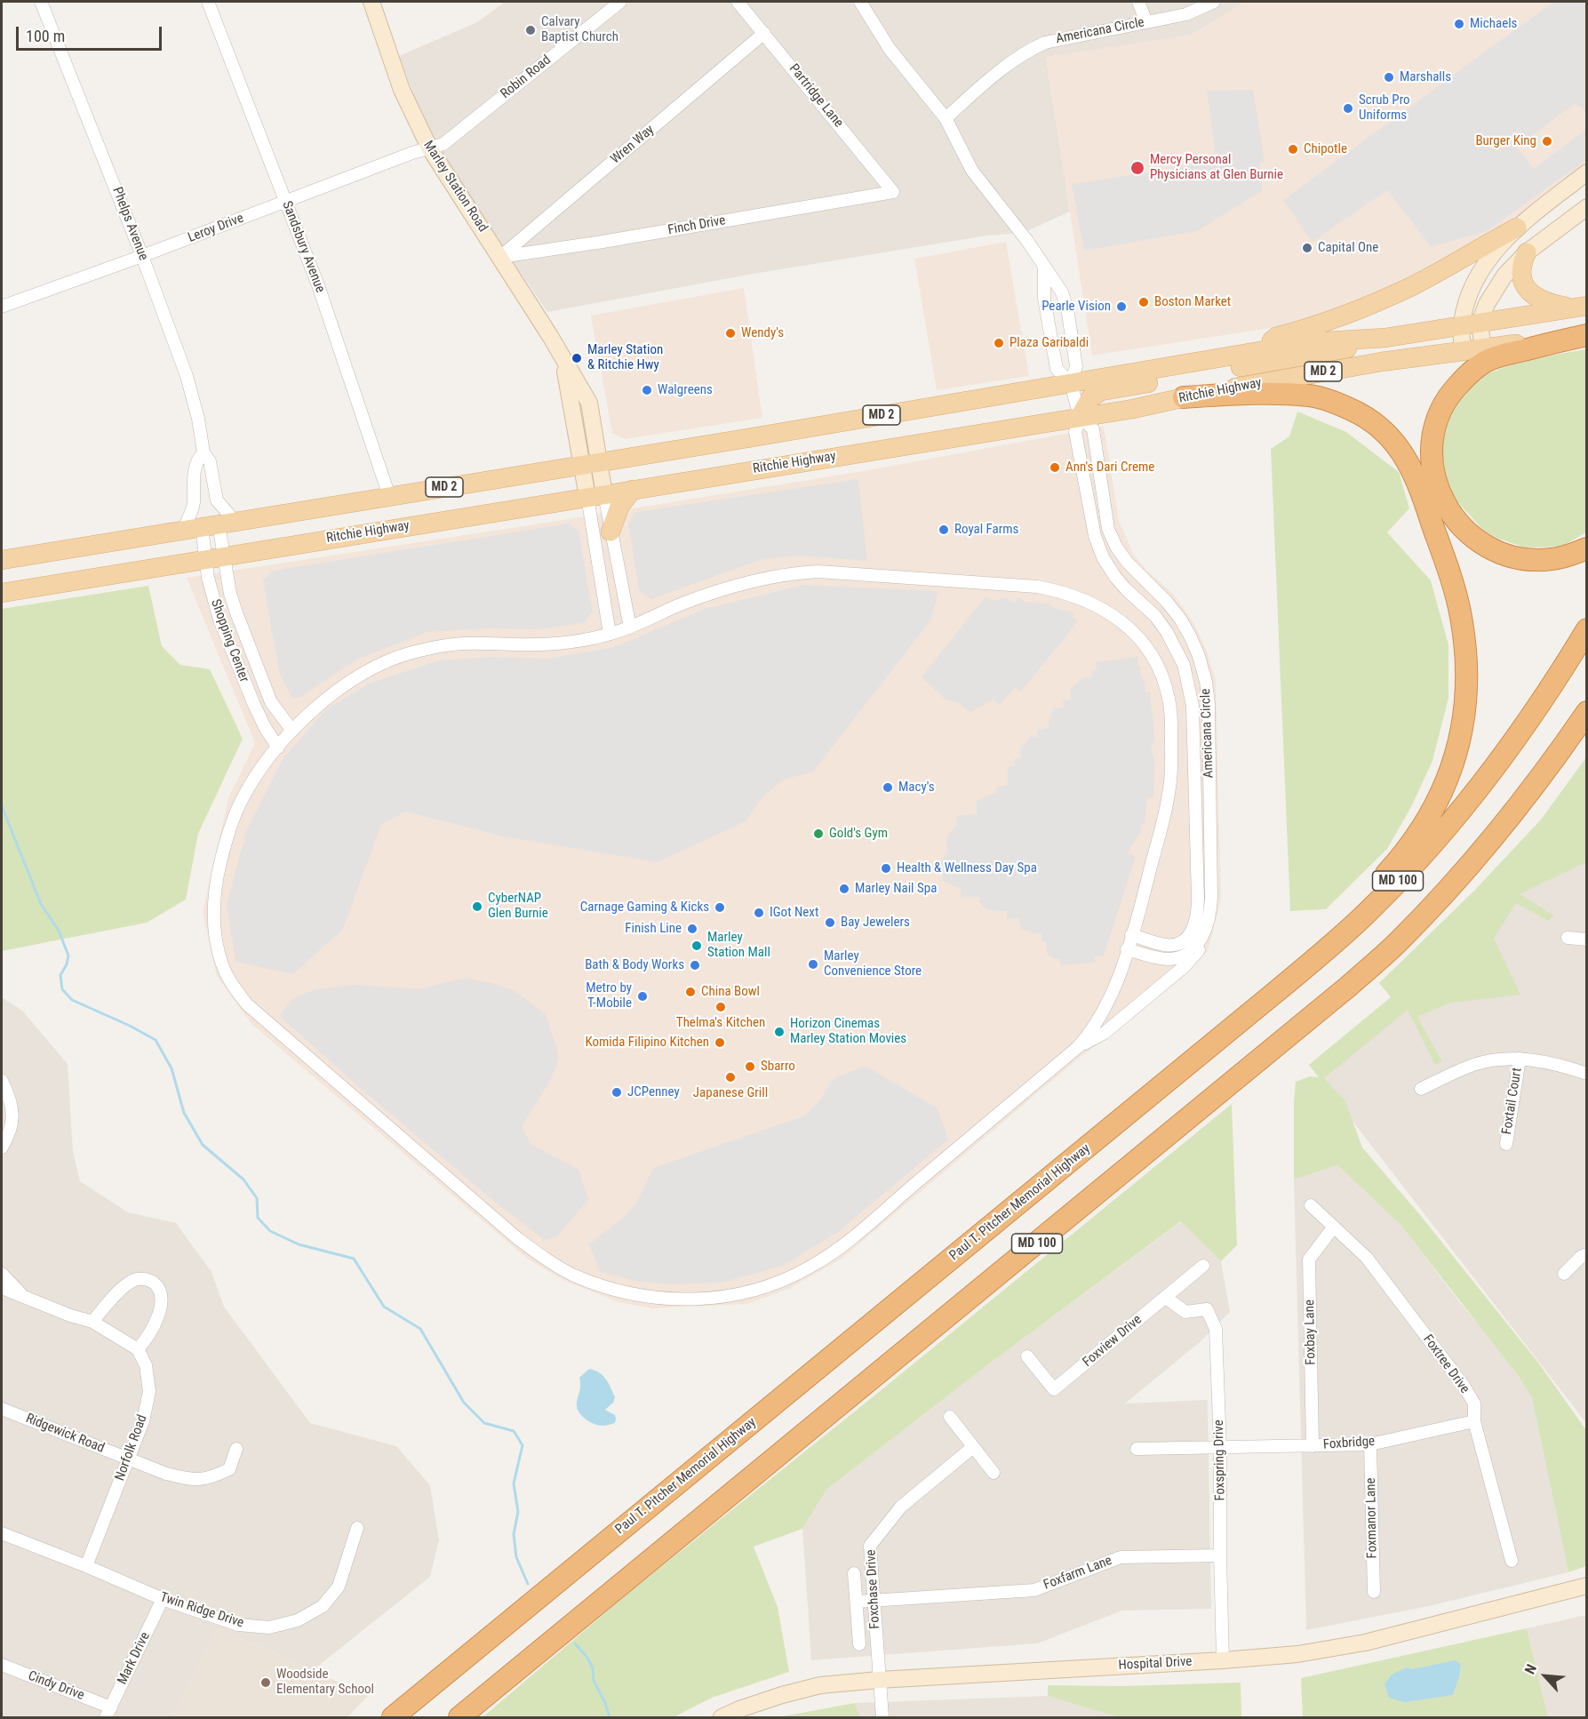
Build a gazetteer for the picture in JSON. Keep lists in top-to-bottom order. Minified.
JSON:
{"streets":{"highway":["MD 100","Paul T. Pitcher Memorial Highway"],"main road":["Marley Station Road","MD 2","Ritchie Highway","Hospital Drive"],"street":["Americana Circle","Robin Road","Partridge Lane","Wren Way","Phelps Avenue","Finch Drive","Leroy Drive","Sandsbury Avenue","Shopping Center","Foxtail Court","Foxbay Lane","Foxview Drive","Foxtree Drive","Ridgewick Road","Foxbridge","Norfolk Road","Foxspring Drive","Foxmanor Lane","Foxfarm Lane","Foxchase Drive","Twin Ridge Drive","Mark Drive","Cindy Drive"]},"crossings":[["Americana Circle","MD 2"],["Americana Circle","Ritchie Highway"],["Robin Road","Marley Station Road"],["Robin Road","Leroy Drive"],["Partridge Lane","Wren Way"],["Partridge Lane","Finch Drive"],["Wren Way","Marley Station Road"],["Wren Way","Finch Drive"],["Marley Station Road","Finch Drive"],["Marley Station Road","Leroy Drive"],["Marley Station Road","MD 2"],["Marley Station Road","Ritchie Highway"],["Phelps Avenue","Leroy Drive"],["Phelps Avenue","MD 2"],["Phelps Avenue","Shopping Center"],["Leroy Drive","Sandsbury Avenue"],["Sandsbury Avenue","MD 2"],["MD 2","Shopping Center"],["Ritchie Highway","Shopping Center"],["Foxbay Lane","Foxtree Drive"],["Foxbay Lane","Foxbridge"],["Foxview Drive","Foxspring Drive"],["Foxtree Drive","Foxbridge"],["Ridgewick Road","Norfolk Road"],["Foxbridge","Foxspring Drive"],["Foxbridge","Foxmanor Lane"],["Norfolk Road","Twin Ridge Drive"],["Foxspring Drive","Foxfarm Lane"],["Foxspring Drive","Hospital Drive"],["Foxfarm Lane","Foxchase Drive"],["Foxchase Drive","Hospital Drive"],["Twin Ridge Drive","Mark Drive"],["Mark Drive","Cindy Drive"]],"places":["Michaels","Calvary Baptist Church","Marshalls","Scrub Pro Uniforms","Burger King","Chipotle","Mercy Personal Physicians at Glen Burnie","Capital One","Boston Market","Pearle Vision","Wendy's","Plaza Garibaldi","Marley Station & Ritchie Hwy","Walgreens","Ann's Dari Creme","Royal Farms","Macy's","Gold's Gym","Health & Wellness Day Spa","Marley Nail Spa","CyberNAP Glen Burnie","Carnage Gaming & Kicks","IGot Next","Bay Jewelers","Finish Line","Marley Station Mall","Marley Convenience Store","Bath & Body Works","China Bowl","Metro by T-Mobile","Thelma's Kitchen","Horizon Cinemas Marley Station Movies","Komida Filipino Kitchen","Sbarro","Japanese Grill","JCPenney","Woodside Elementary School"],"scale_bar":"100 m","north":"top left"}
